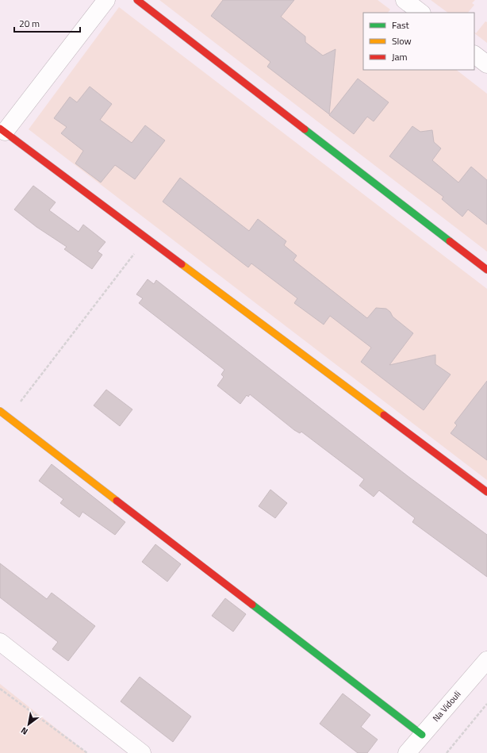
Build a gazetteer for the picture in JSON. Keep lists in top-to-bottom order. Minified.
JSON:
{"streets":{"street":["Na Vidouli"]},"legend":["Fast","Slow","Jam"],"scale_bar":"20 m","north":"bottom left"}
